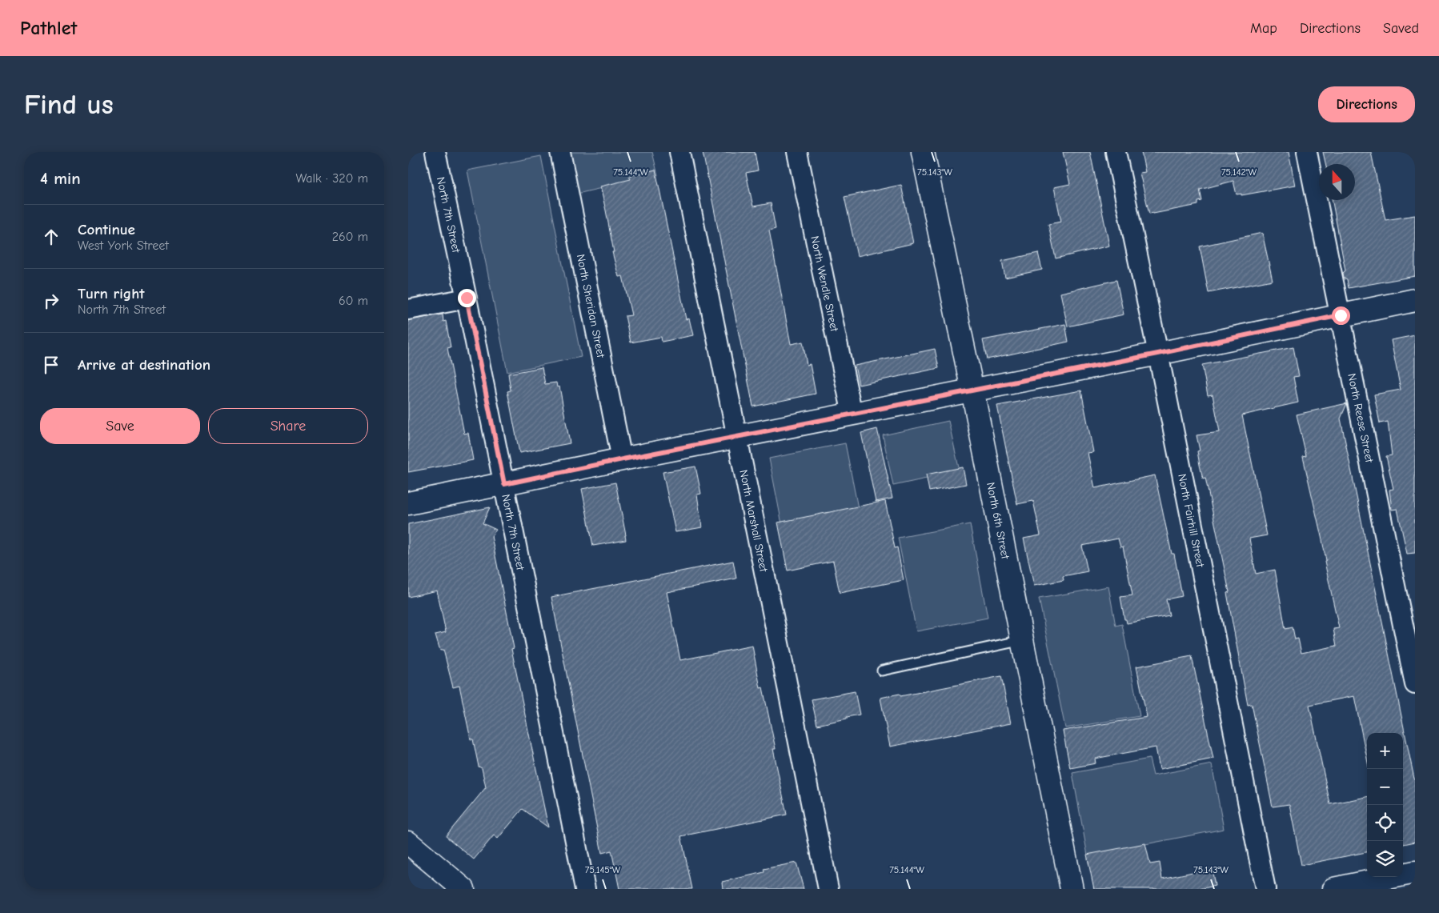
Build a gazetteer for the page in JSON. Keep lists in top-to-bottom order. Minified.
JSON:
{"streets":{"street":["North 7th Street","North Wendle Street","North Sheridan Street","North Reese Street","North Marshall Street","North 6th Street","North Fairhill Street"]},"north":"top","page":{"header":"Pathlet","nav":["Map","Directions","Saved"],"buttons":["Directions",["Save","Share"]],"title":"Find us","heading":["4 min","Walk · 320 m"],"list":[["Continue","West York Street","260 m"],["Turn right","North 7th Street","60 m"],"Arrive at destination"],"map_buttons":["+","−"]},"coordinates":["75.144°W","75.143°W","75.142°W","75.145°W"]}
